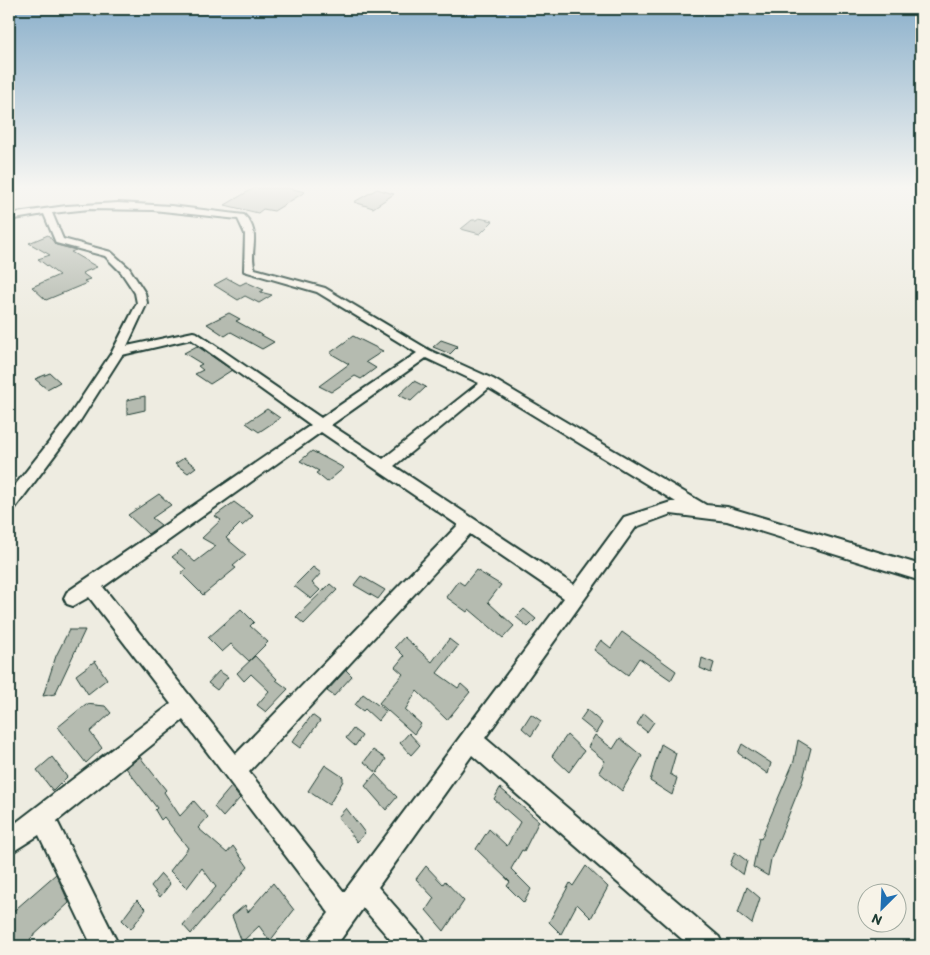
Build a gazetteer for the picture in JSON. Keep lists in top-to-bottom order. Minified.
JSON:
{"north":"bottom left"}
